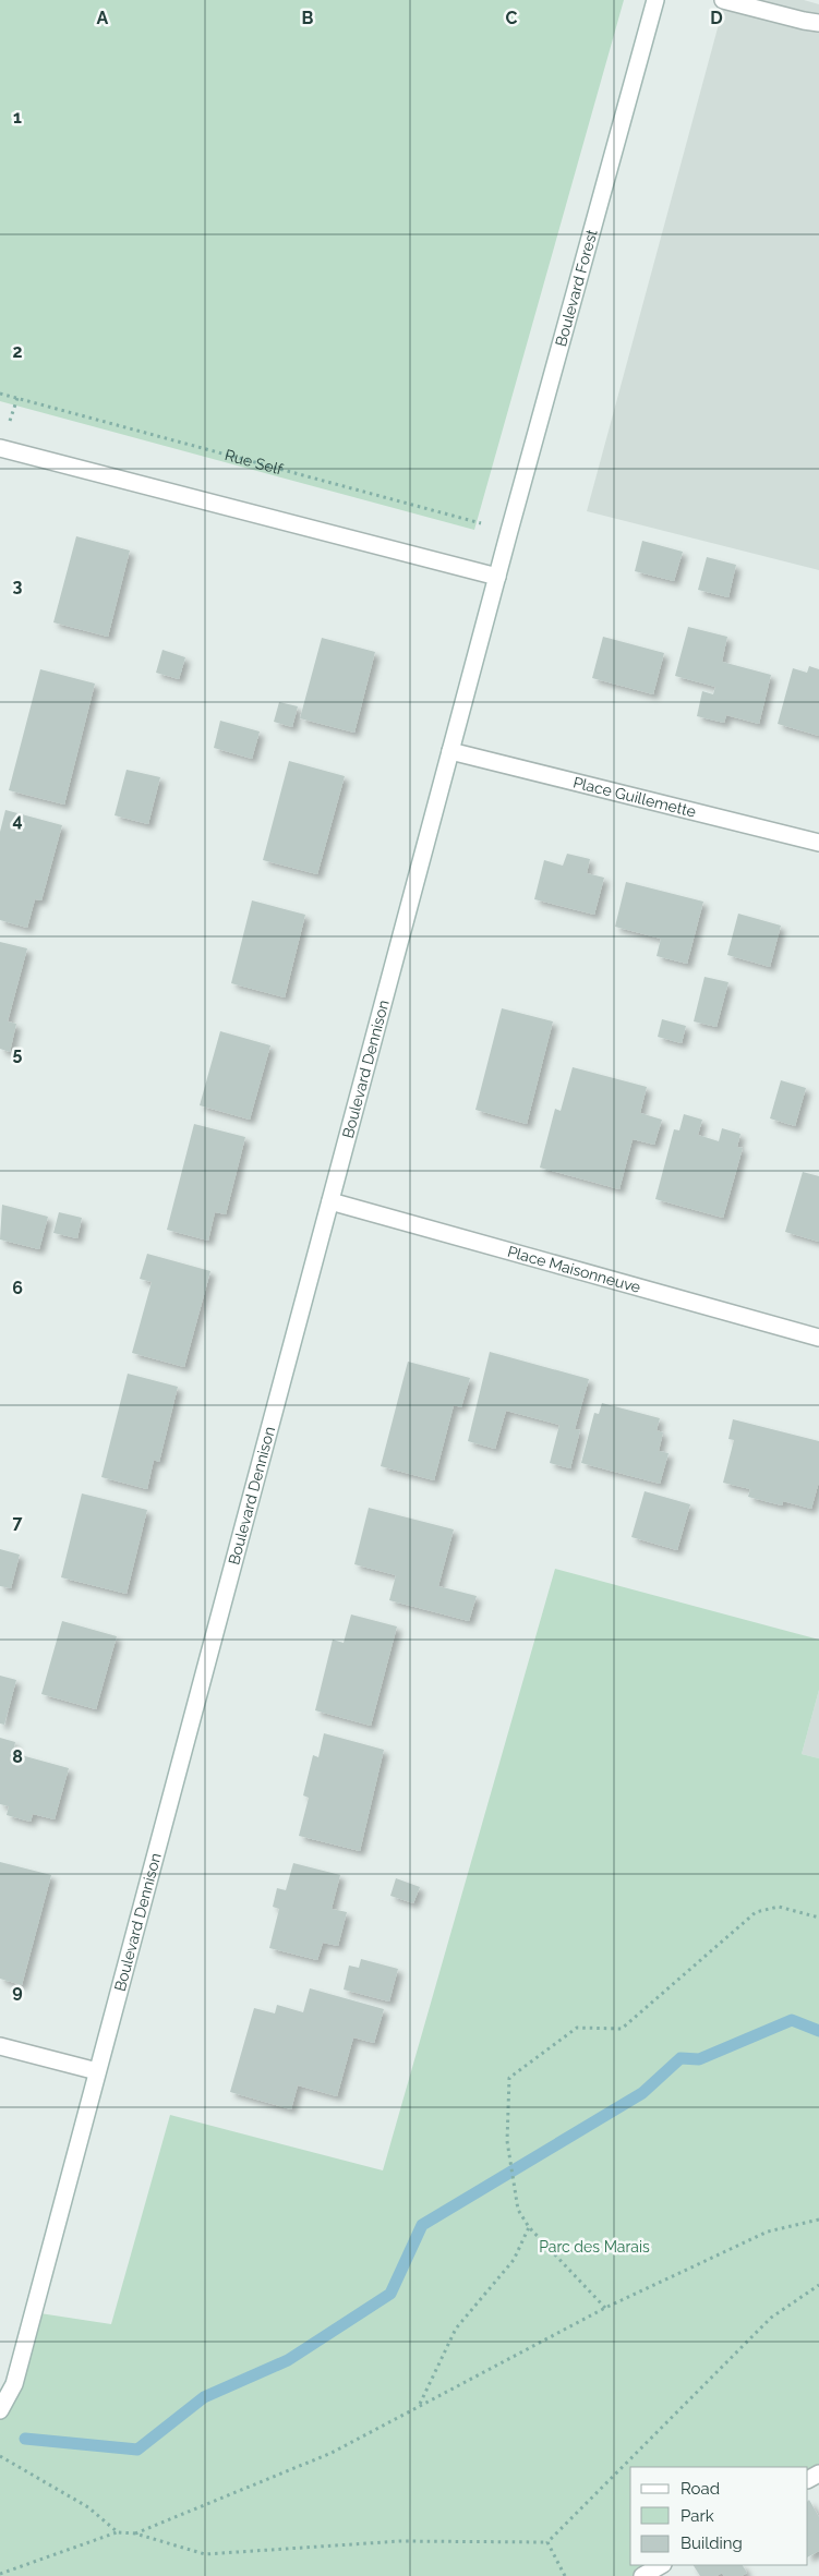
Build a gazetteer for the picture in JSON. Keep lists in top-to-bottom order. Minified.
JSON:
{"streets":{"street":["Boulevard Forest","Place Guillemette","Boulevard Dennison","Place Maisonneuve"],"path":["Rue Self"]},"crossings":[["Boulevard Forest","Rue Self"],["Boulevard Forest","Boulevard Dennison"],["Place Guillemette","Boulevard Dennison"],["Boulevard Dennison","Place Maisonneuve"]],"parks":["Parc des Marais"],"legend":["Road","Park","Building"],"grid":{"columns":["A","B","C","D"],"rows":["1","2","3","4","5","6","7","8","9"]}}
